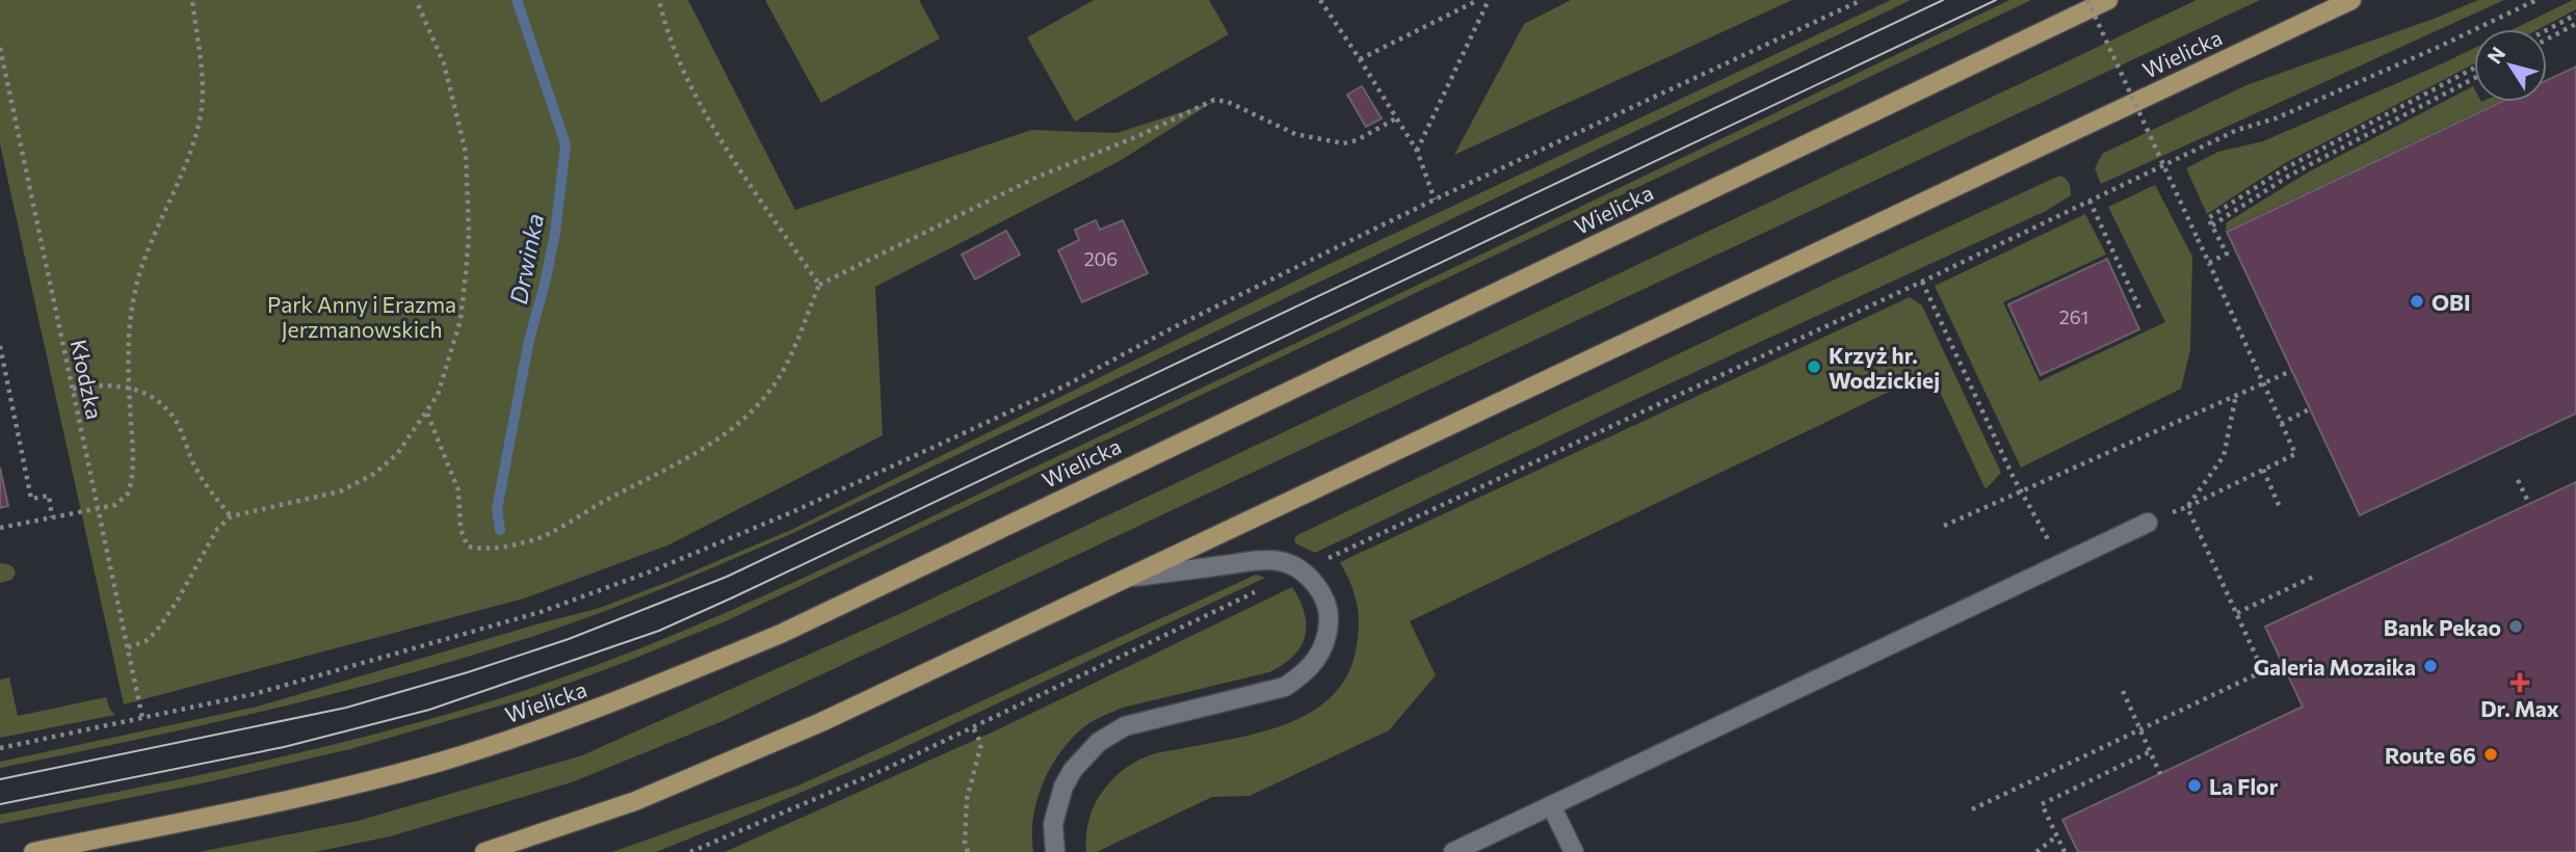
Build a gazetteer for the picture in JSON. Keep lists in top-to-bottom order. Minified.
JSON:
{"streets":{"main road":["Wielicka"],"path":["Kłodzka"]},"water":["Drwinka"],"parks":["Park Anny i Erazma Jerzmanowskich"],"places":{"other":["OBI","Krzyż hr. Wodzickiej","Bank Pekao","Galeria Mozaika","Route 66","La Flor"],"health":["Dr. Max"]},"house_numbers":["206","261"],"north":"top left"}
